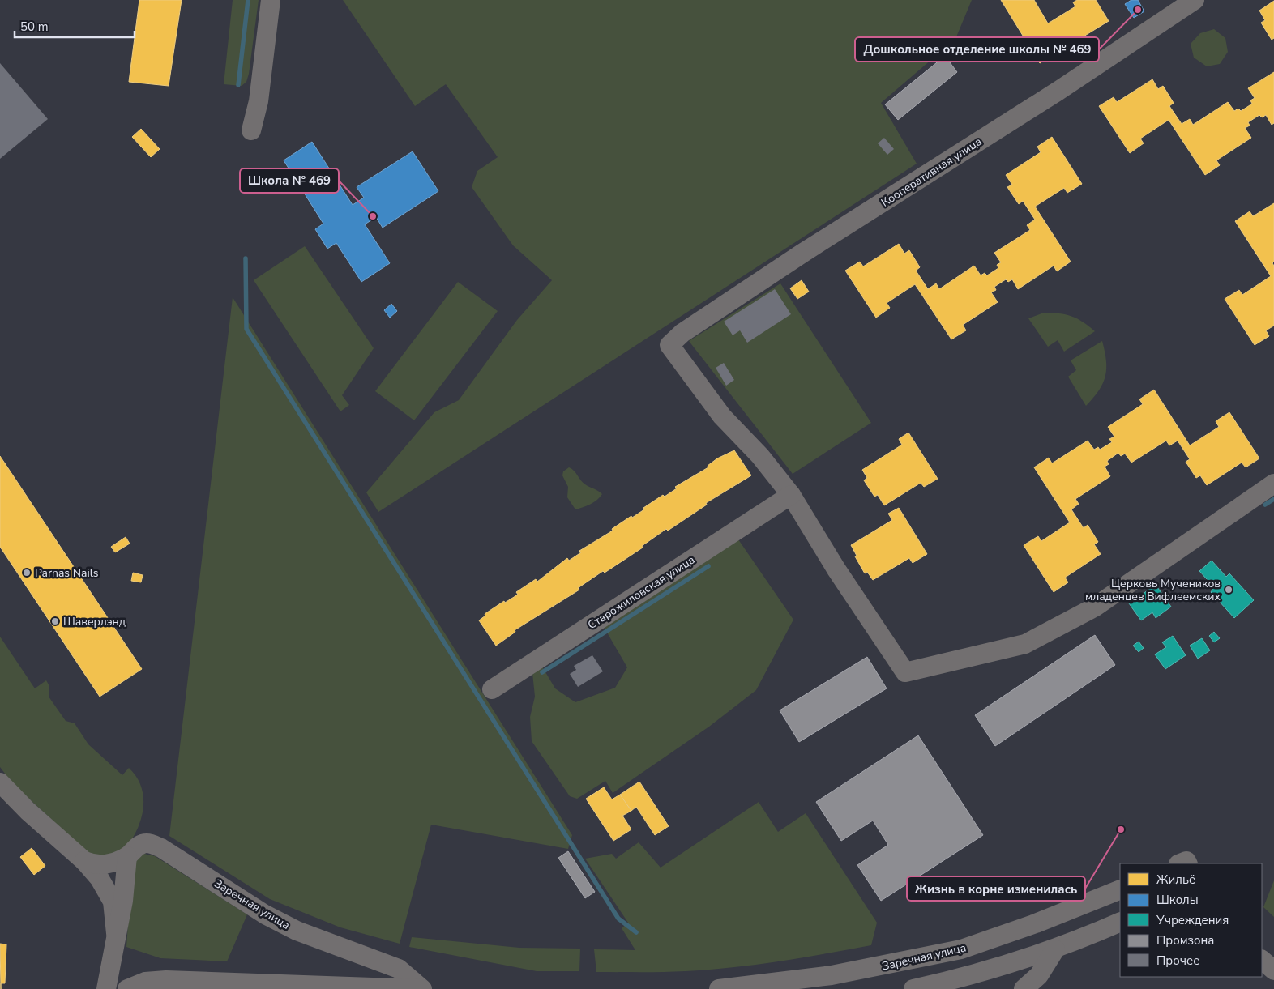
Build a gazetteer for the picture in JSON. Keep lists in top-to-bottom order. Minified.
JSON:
{"streets":{"street":["Кооперативная улица","Старожиловская улица","Заречная улица"]},"crossings":[["Кооперативная улица","Старожиловская улица"]],"places":["Дошкольное отделение школы № 469","Школа № 469","Parnas Nails","Церковь Мучеников младенцев Вифлеемских","Шаверлэнд","Жизнь в корне изменилась"],"legend":["Жильё","Школы","Учреждения","Промзона","Прочее"],"scale_bar":"50 m"}
